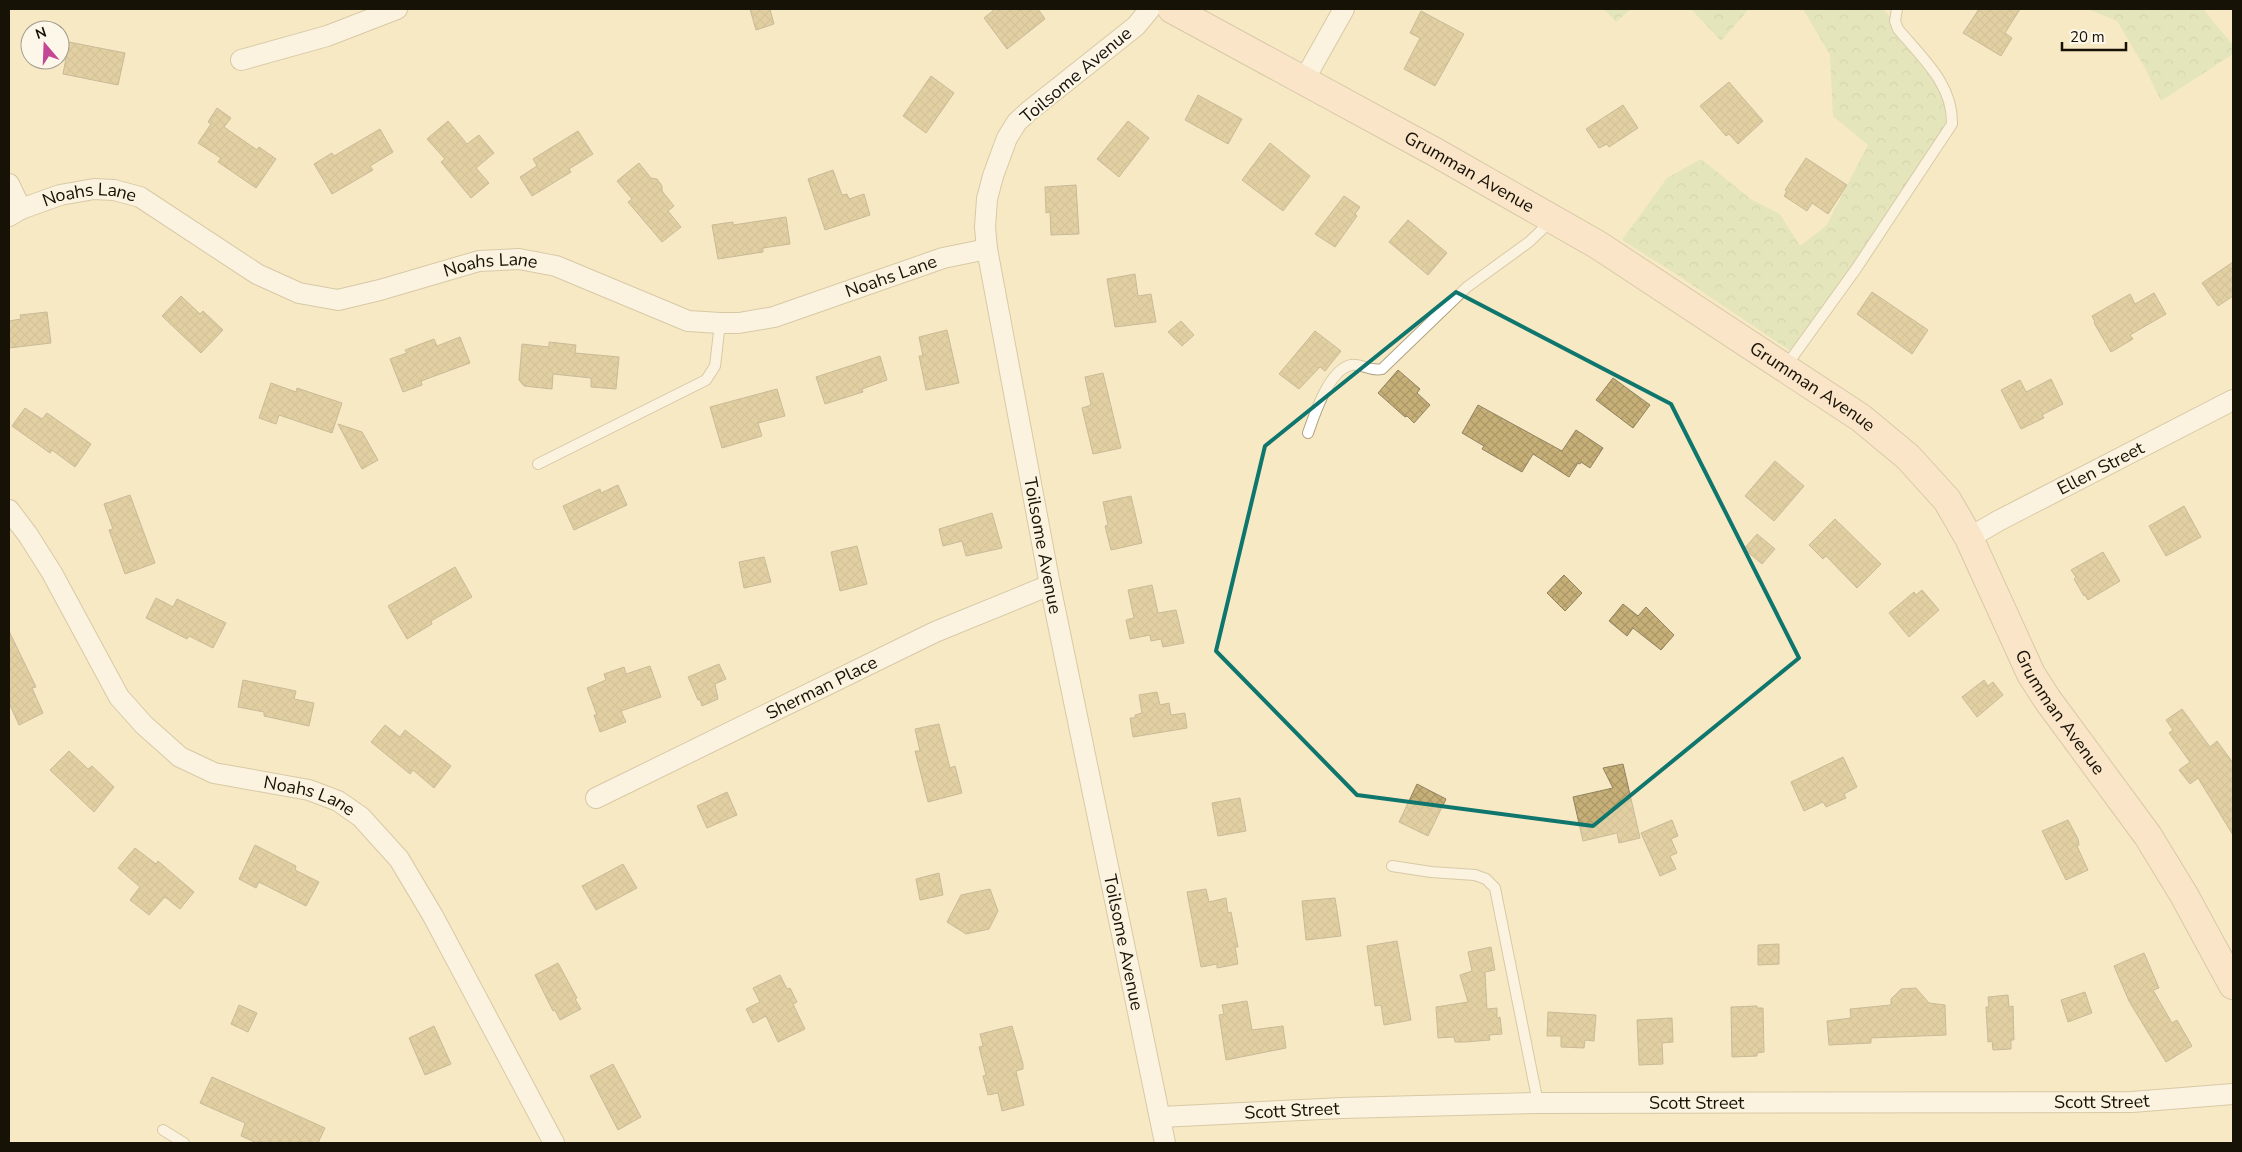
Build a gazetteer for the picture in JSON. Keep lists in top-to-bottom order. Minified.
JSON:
{"streets":{"street":["Toilsome Avenue","Grumman Avenue","Noahs Lane","Ellen Street","Sherman Place","Scott Street"]},"crossings":[["Toilsome Avenue","Noahs Lane"],["Toilsome Avenue","Sherman Place"],["Toilsome Avenue","Scott Street"],["Grumman Avenue","Ellen Street"]],"scale_bar":"20 m","north":"top"}
